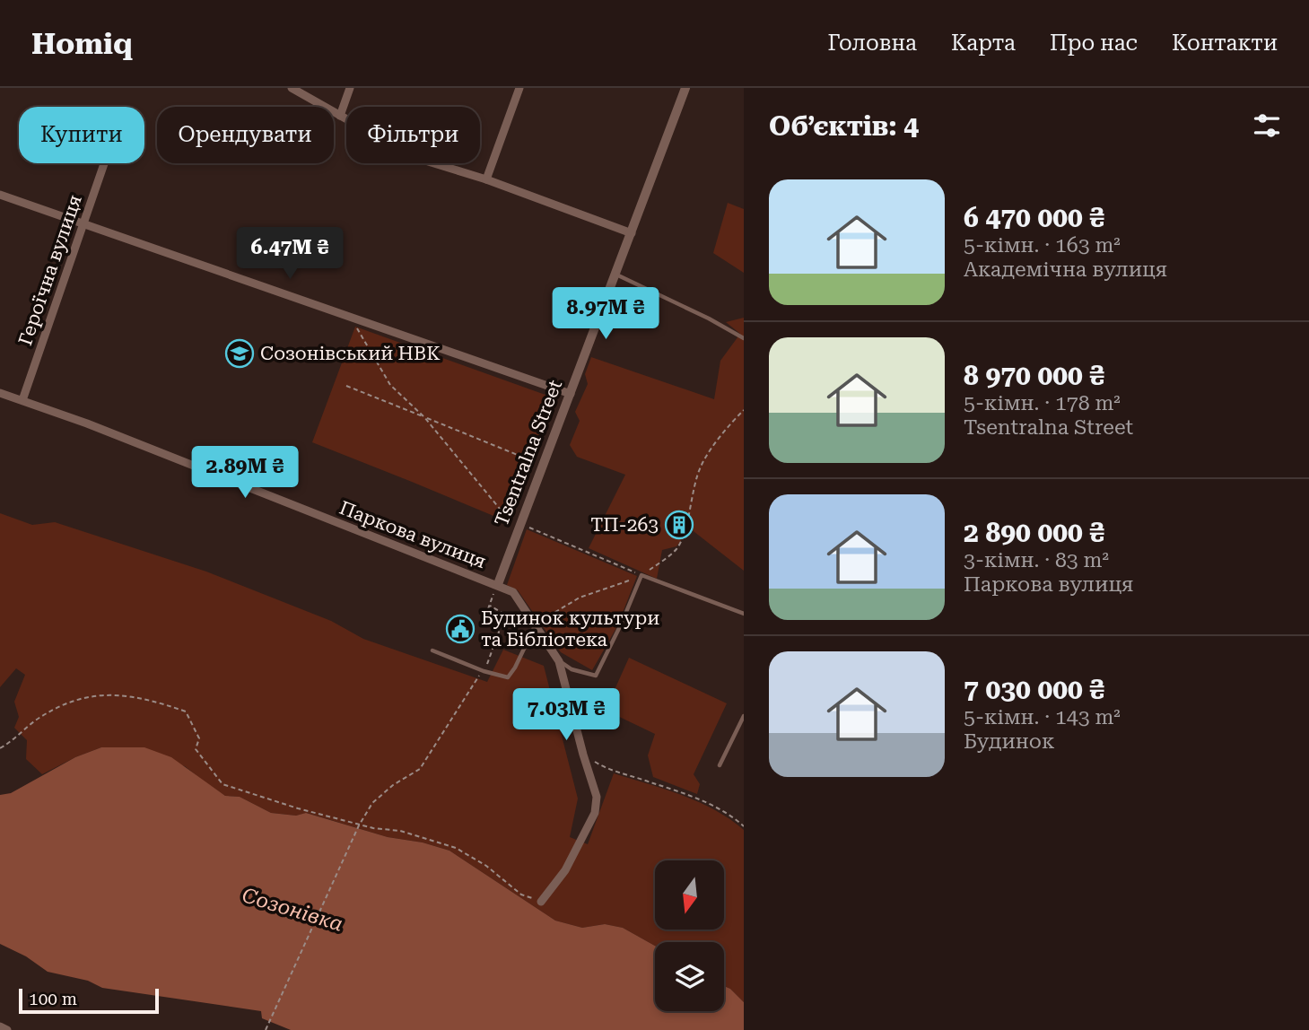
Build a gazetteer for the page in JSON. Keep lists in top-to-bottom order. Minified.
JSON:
{"streets":{"street":["Героїчна вулиця","Tsentralna Street","Паркова вулиця"]},"crossings":[["Героїчна вулиця","Паркова вулиця"],["Tsentralna Street","Паркова вулиця"]],"water":["Созонівка"],"places":{"school or university":["Созонівський НВК"],"building":["ТП-263"],"public building":["Будинок культури та Бібліотека"]},"scale_bar":"100 m","north":"bottom","page":{"header":"Homiq","nav":["Головна","Карта","Про нас","Контакти"],"heading":"Об’єктів: 4","chip":["Купити","Орендувати","Фільтри"],"list":[{"name":"6 470 000 ₴","note":"5-кімн. · 163 m² · Академічна вулиця"},{"name":"8 970 000 ₴","note":"5-кімн. · 178 m² · Tsentralna Street"},{"name":"2 890 000 ₴","note":"3-кімн. · 83 m² · Паркова вулиця"},{"name":"7 030 000 ₴","note":"5-кімн. · 143 m² · Будинок"}],"price":["6.47M ₴","8.97M ₴","2.89M ₴","7.03M ₴"],"scale":"100 m"}}
